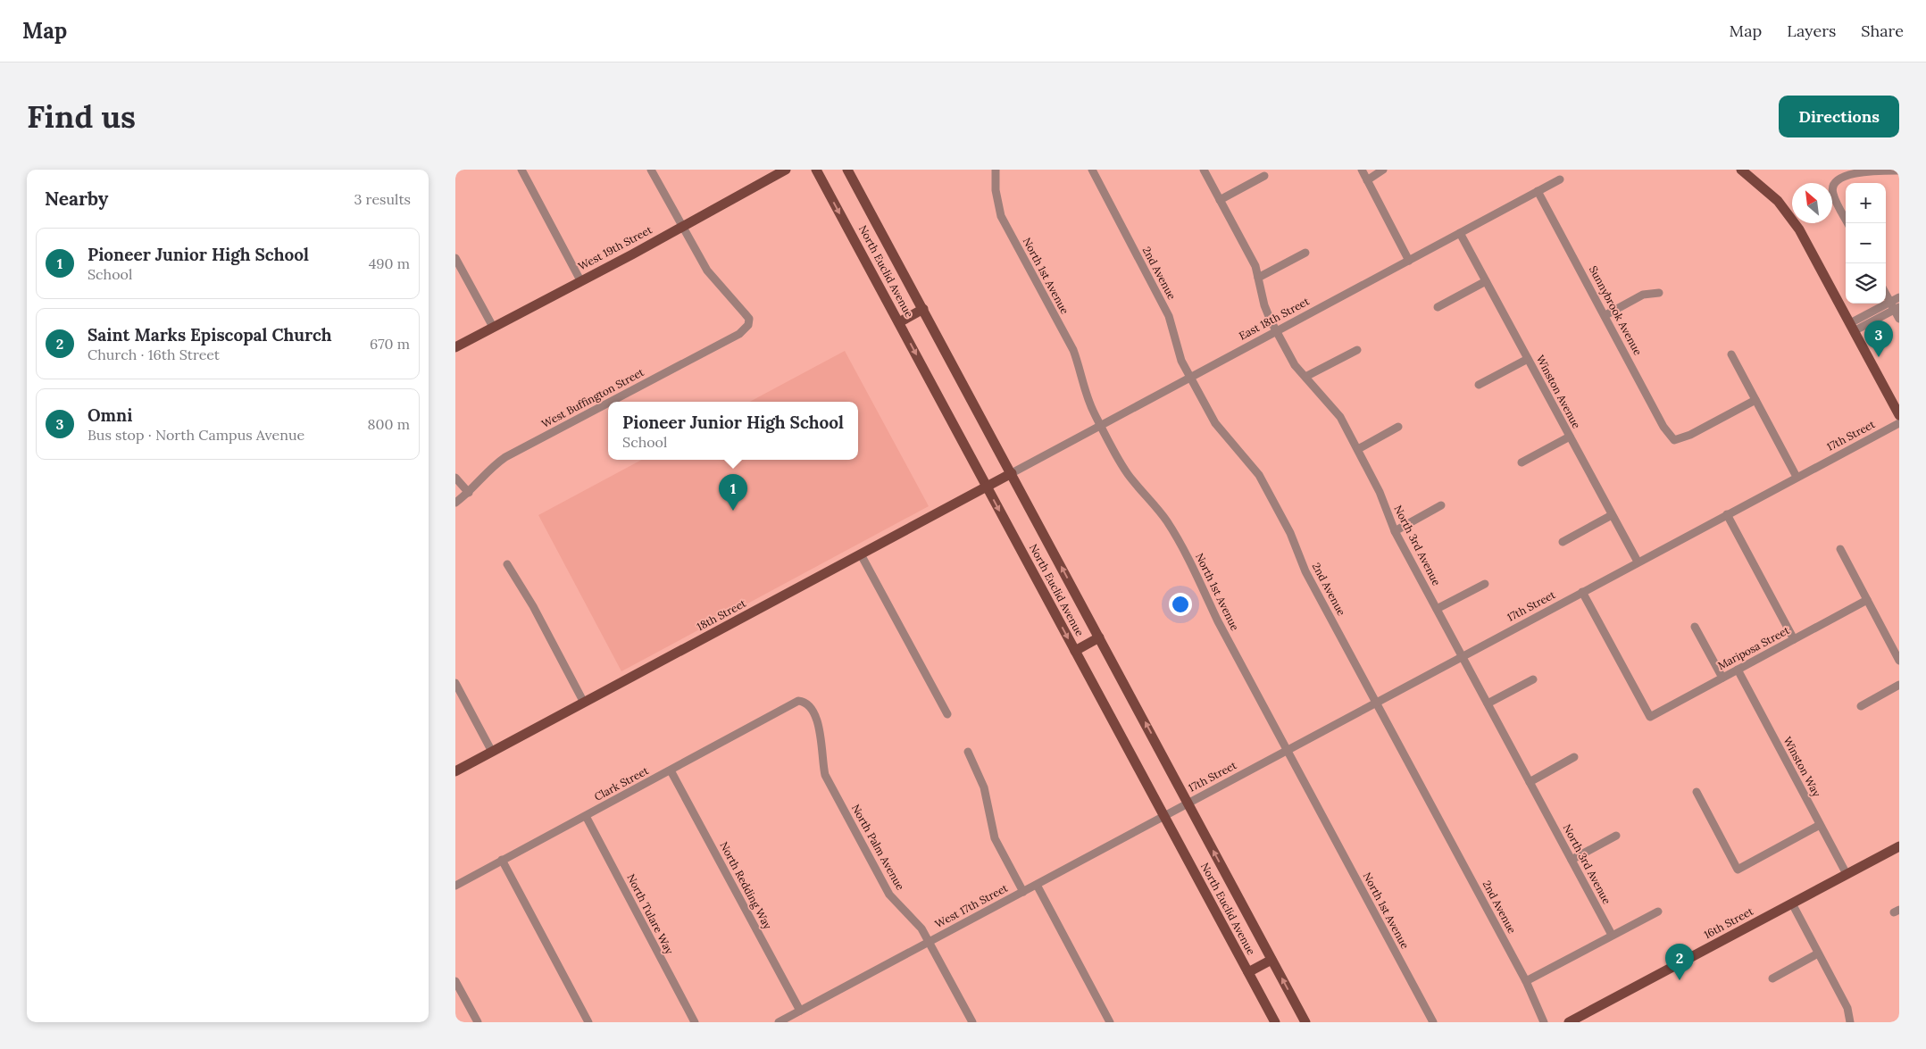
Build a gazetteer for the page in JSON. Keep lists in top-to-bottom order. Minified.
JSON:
{"streets":{"main road":["West 19th Street","North Euclid Avenue","East 18th Street","18th Street","16th Street"],"street":["2nd Avenue","North 1st Avenue","Sunnybrook Avenue","Winston Avenue","West Buffington Street","17th Street","North 3rd Avenue","Mariposa Street","Winston Way","Clark Street","North Palm Avenue","North Redding Way","West 17th Street","North Tulare Way"]},"crossings":[["West 19th Street","West Buffington Street"],["North Euclid Avenue","East 18th Street"],["North Euclid Avenue","17th Street"],["North Euclid Avenue","18th Street"],["North Euclid Avenue","West 17th Street"],["2nd Avenue","East 18th Street"],["2nd Avenue","17th Street"],["North 1st Avenue","East 18th Street"],["North 1st Avenue","17th Street"],["Sunnybrook Avenue","East 18th Street"],["East 18th Street","Winston Avenue"],["East 18th Street","North 3rd Avenue"],["East 18th Street","18th Street"],["Winston Avenue","17th Street"],["17th Street","North 3rd Avenue"],["17th Street","Mariposa Street"],["17th Street","West 17th Street"],["Mariposa Street","Winston Way"],["Winston Way","16th Street"],["Clark Street","North Palm Avenue"],["Clark Street","North Redding Way"],["Clark Street","North Tulare Way"],["North Palm Avenue","West 17th Street"],["North Redding Way","West 17th Street"]],"north":"top left","page":{"header":"Map","nav":["Map","Layers","Share"],"buttons":"Directions","title":"Find us","heading":["Nearby","3 results"],"map_buttons":["+","−"],"list":[{"mark":"1","name":"Pioneer Junior High School","note":"School","value":"490 m"},{"mark":"2","name":"Saint Marks Episcopal Church","note":"Church · 16th Street","value":"670 m"},{"mark":"3","name":"Omni","note":"Bus stop · North Campus Avenue","value":"800 m"}],"pins":["3","1","2"],"popup":["Pioneer Junior High School","School"]}}
